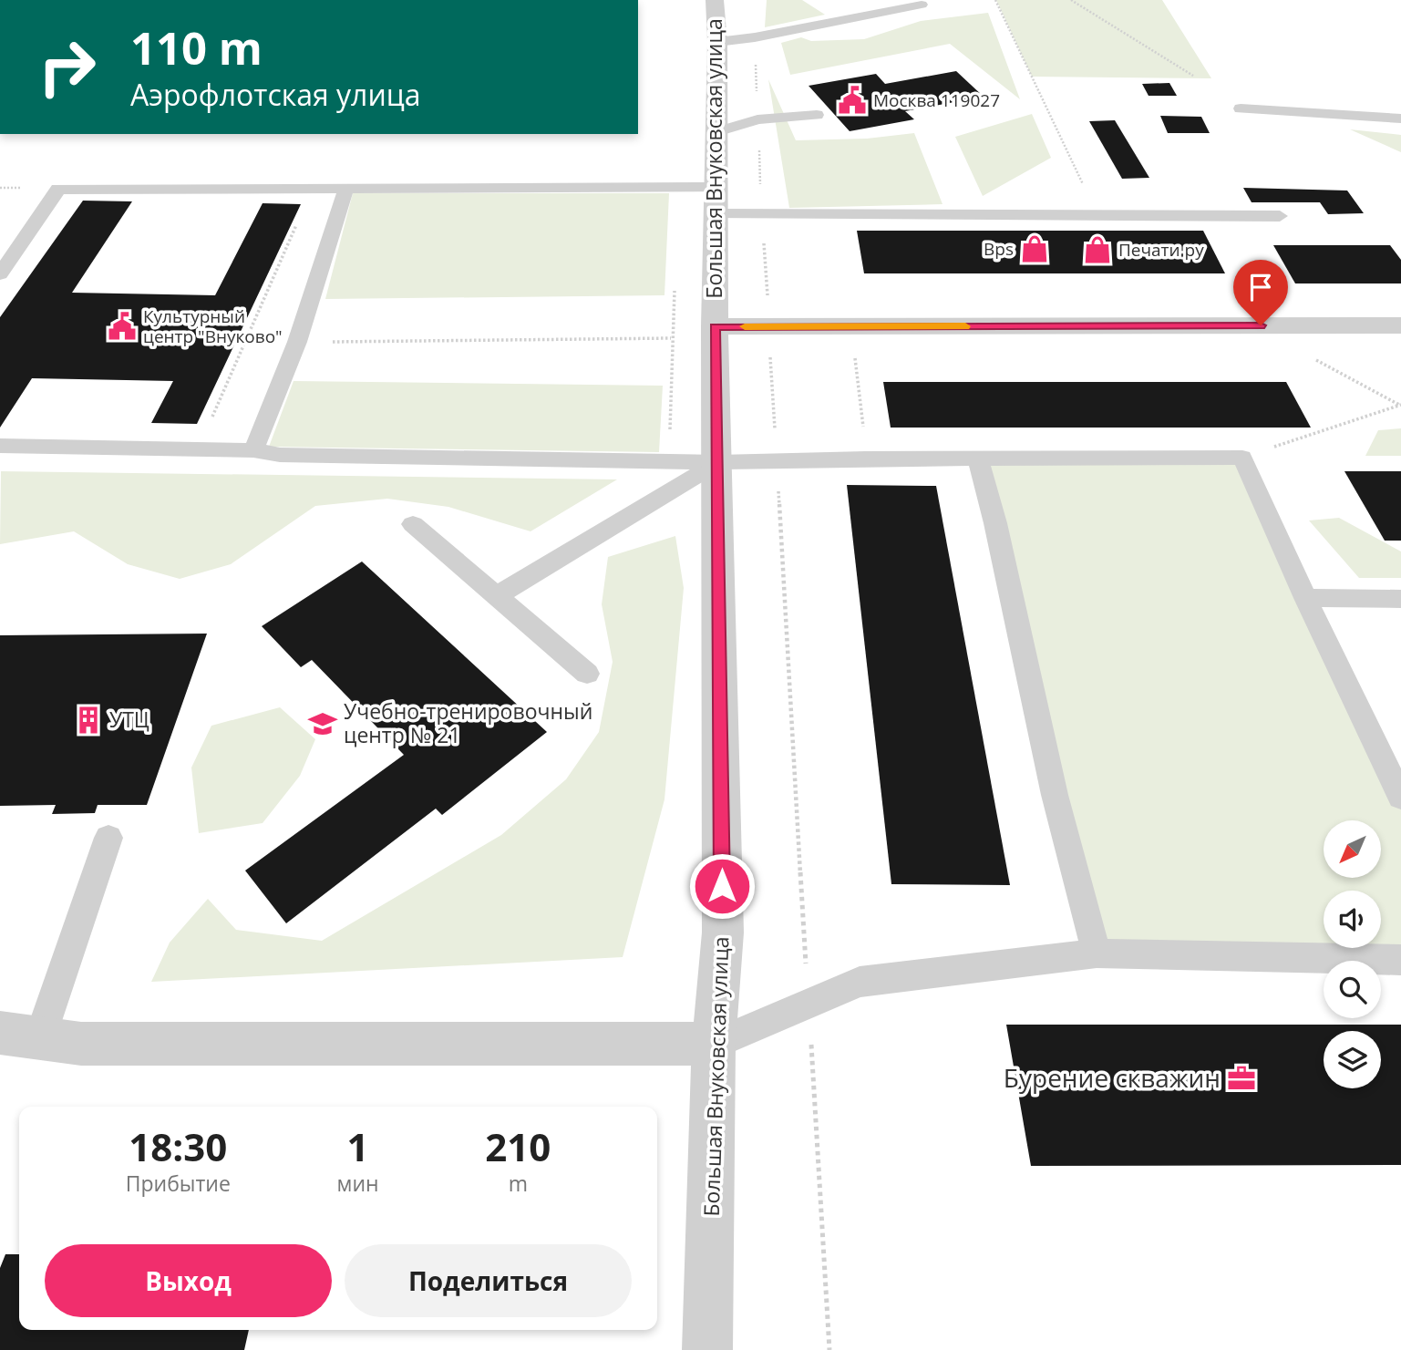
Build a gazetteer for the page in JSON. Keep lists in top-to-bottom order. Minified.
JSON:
{"streets":{"street":["Большая Внуковская улица"]},"places":{"public building":["Москва 119027","Культурный центр \"Внуково\""],"shop":["Bps","Печати.ру"],"building":["УТЦ"],"school or university":["Учебно-тренировочный центр № 21"],"office":["Бурение скважин"]},"north":"bottom left","page":{"turn":["110 m","Аэрофлотская улица"],"eta":["18:30","Прибытие","1","мин","210","m"],"buttons":["Выход","Поделиться"]}}
